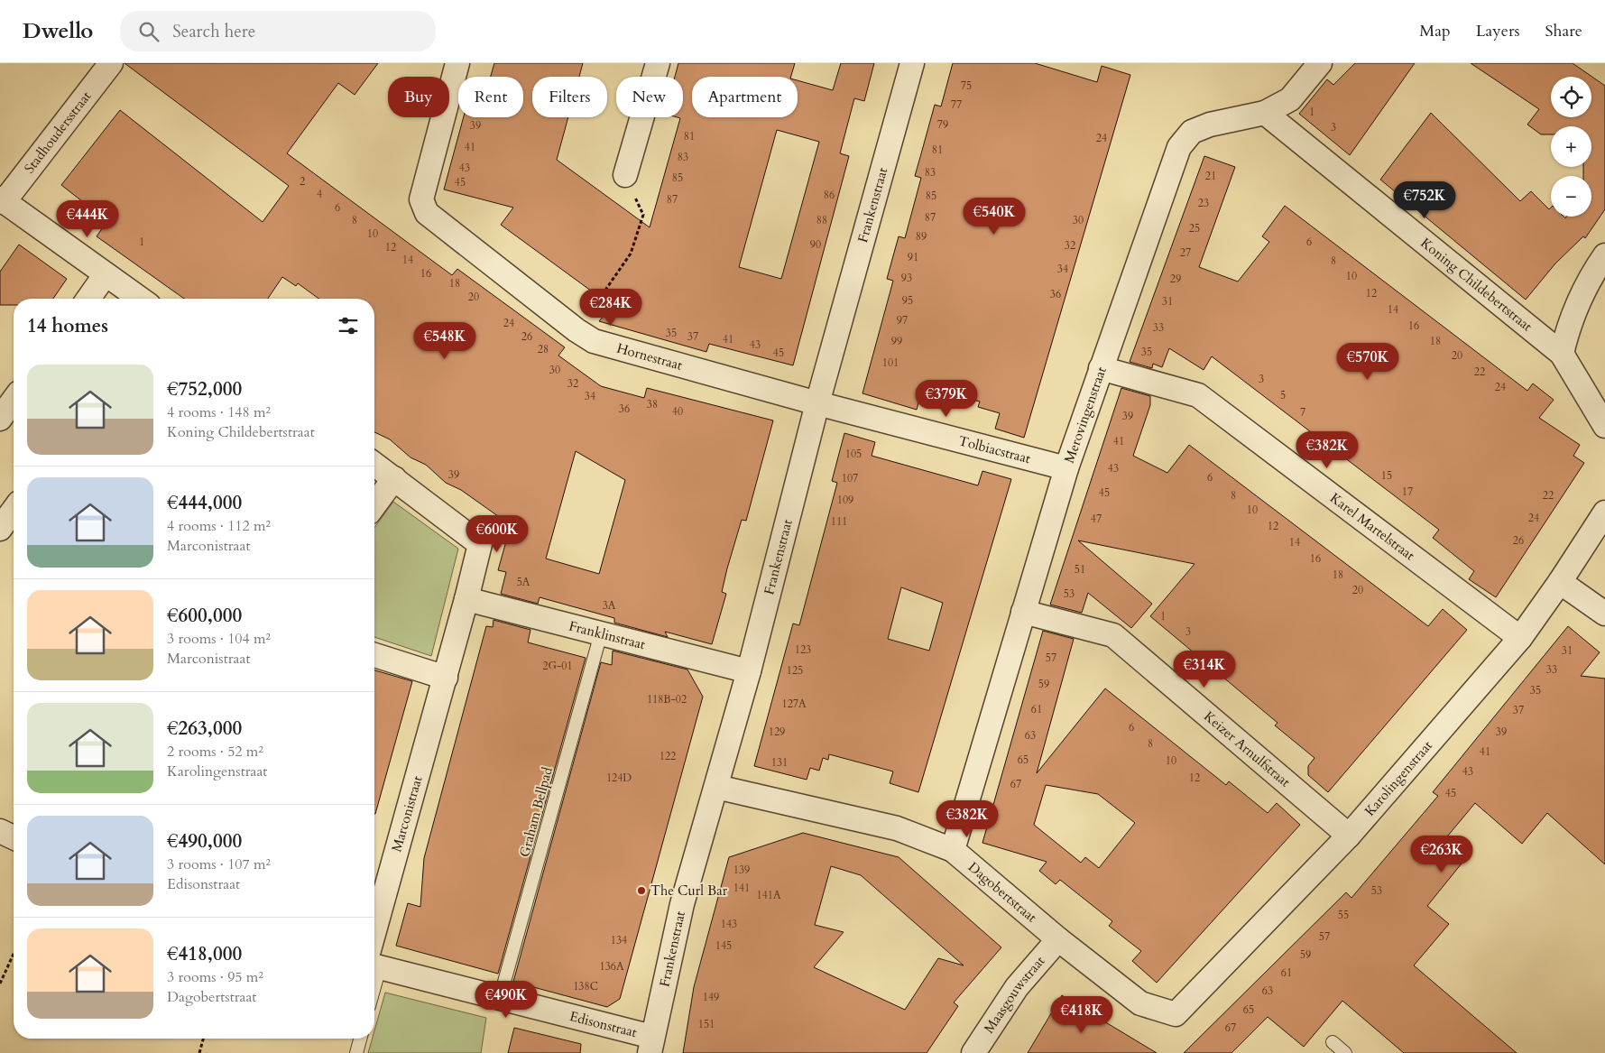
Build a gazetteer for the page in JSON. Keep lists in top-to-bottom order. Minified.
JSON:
{"streets":{"street":["Stadhoudersstraat","Frankenstraat","Koning Childebertstraat","Hornestraat","Merovingenstraat","Tolbiacstraat","Karel Martelstraat","Franklinstraat","Keizer Arnulfstraat","Karolingenstraat","Marconistraat","Dagobertstraat","Maasgouwstraat","Edisonstraat"],"lane":["Graham Bellpad"]},"crossings":[["Frankenstraat","Hornestraat"],["Frankenstraat","Tolbiacstraat"],["Frankenstraat","Franklinstraat"],["Frankenstraat","Dagobertstraat"],["Frankenstraat","Edisonstraat"],["Koning Childebertstraat","Merovingenstraat"],["Hornestraat","Tolbiacstraat"],["Merovingenstraat","Tolbiacstraat"],["Merovingenstraat","Karel Martelstraat"],["Merovingenstraat","Keizer Arnulfstraat"],["Merovingenstraat","Dagobertstraat"],["Karel Martelstraat","Karolingenstraat"],["Franklinstraat","Graham Bellpad"],["Franklinstraat","Marconistraat"],["Keizer Arnulfstraat","Karolingenstraat"],["Karolingenstraat","Dagobertstraat"],["Graham Bellpad","Edisonstraat"],["Dagobertstraat","Maasgouwstraat"]],"places":["The Curl Bar"],"house_numbers":["75","77","1","79","39","3","81","24","41","81","83","43","83","21","85","2","45","4","86","85","87","23","6","87","8","88","30","25","10","89","1","6","90","32","12","27","91","14","8","34","16","10","93","29","18","12","36","20","95","31","14","97","24","16","33","35","26","37","41","99","18","43","28","35","45","20","101","30","22","3","32","24","5","34","38","36","40","7","39","41","105","43","39","15","6","107","17","45","8","22","109","10","24","47","111","12","26","14","16","51","18","5A","20","53","3A","1","3","123","31","57","2G-01","33","125","59","35","118B-02","127A","61","37","6","129","39","63","8","41","122","65","10","131","43","124D","12","67","45","139","141","53","141A","55","143","57","134","145","59","136A","61","138C","63","149","65","151","67"],"page":{"header":"Dwello","search":"Search here","nav":["Map","Layers","Share"],"map_buttons":["+","−"],"chip":["Buy","Rent","Filters","New","Apartment"],"price":["€752K","€540K","€444K","€284K","€548K","€570K","€379K","€382K","€600K","€314K","€382K","€263K","€490K","€418K"],"heading":"14 homes","list":[{"name":"€752,000","note":"4 rooms · 148 m² · Koning Childebertstraat"},{"name":"€444,000","note":"4 rooms · 112 m² · Marconistraat"},{"name":"€600,000","note":"3 rooms · 104 m² · Marconistraat"},{"name":"€263,000","note":"2 rooms · 52 m² · Karolingenstraat"},{"name":"€490,000","note":"3 rooms · 107 m² · Edisonstraat"},{"name":"€418,000","note":"3 rooms · 95 m² · Dagobertstraat"}]}}
